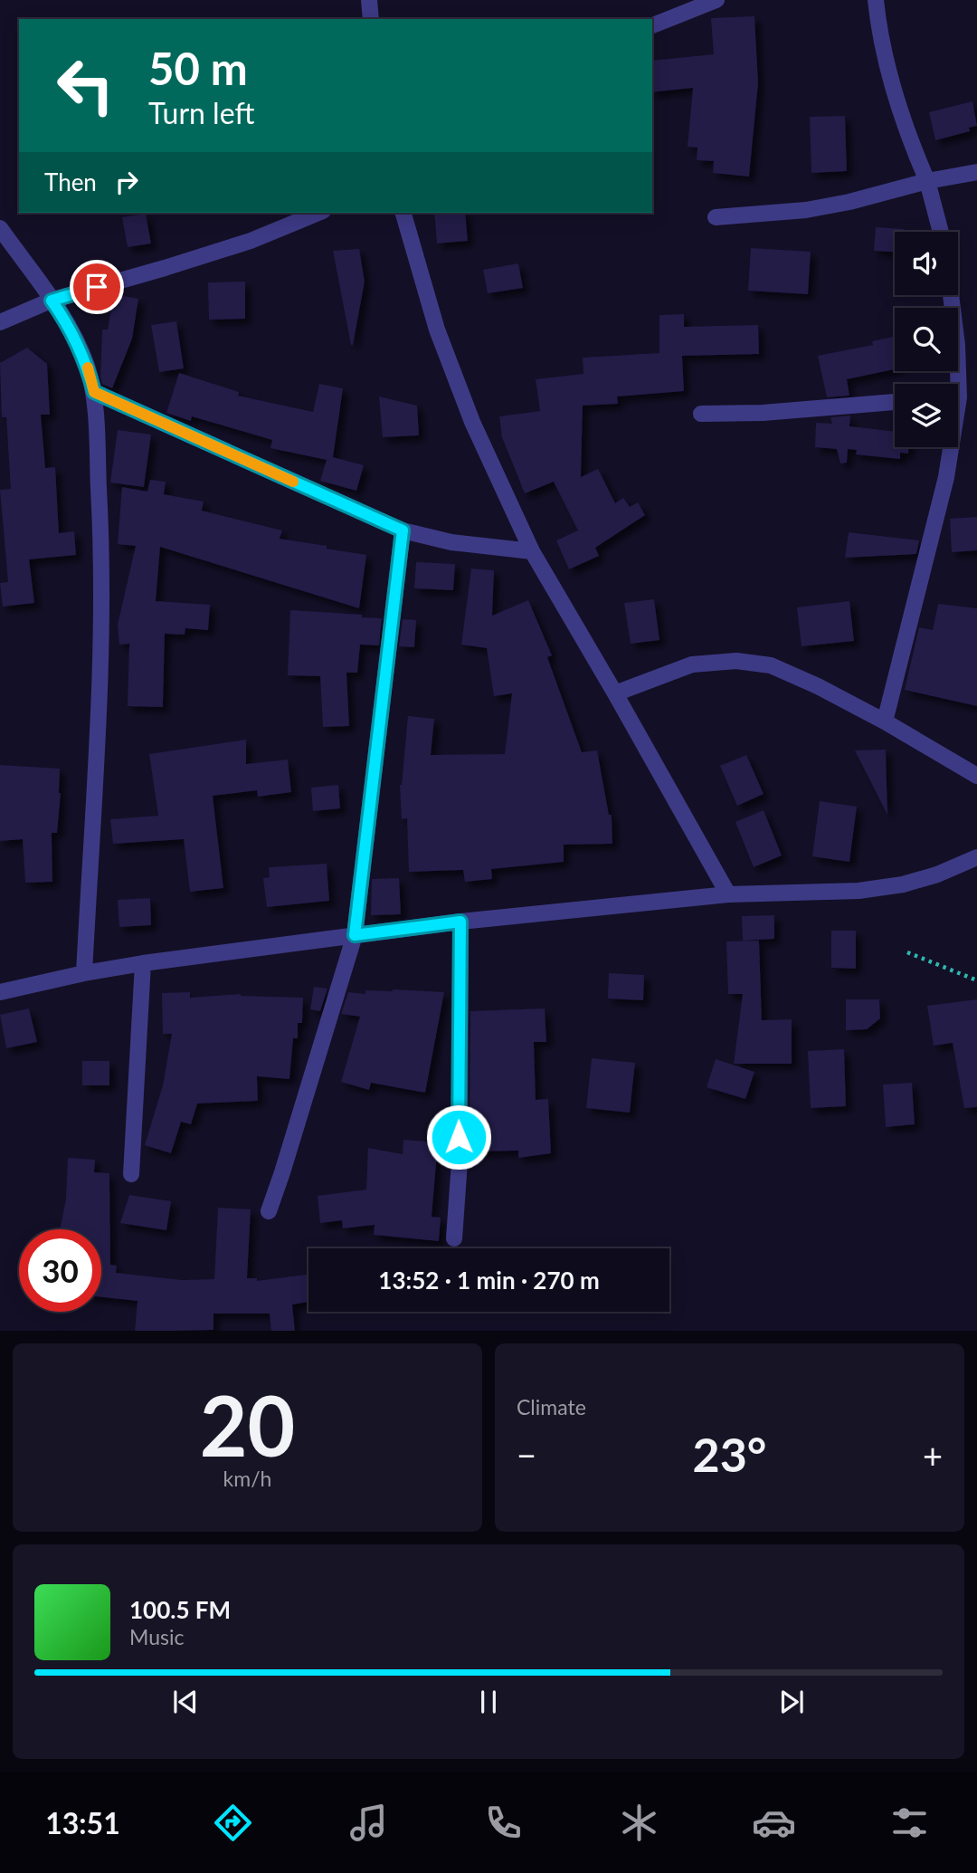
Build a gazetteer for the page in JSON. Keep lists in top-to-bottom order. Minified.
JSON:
{"page":{"turn":["50 m","Turn left"],"then":"Then","limit":"30","trip":"13:52 · 1 min · 270 m","tile":[["20","km/h"],"Climate"],"heat":["−","23°","+"],"song":["100.5 FM","Music"],"tabs":"13:51"}}
